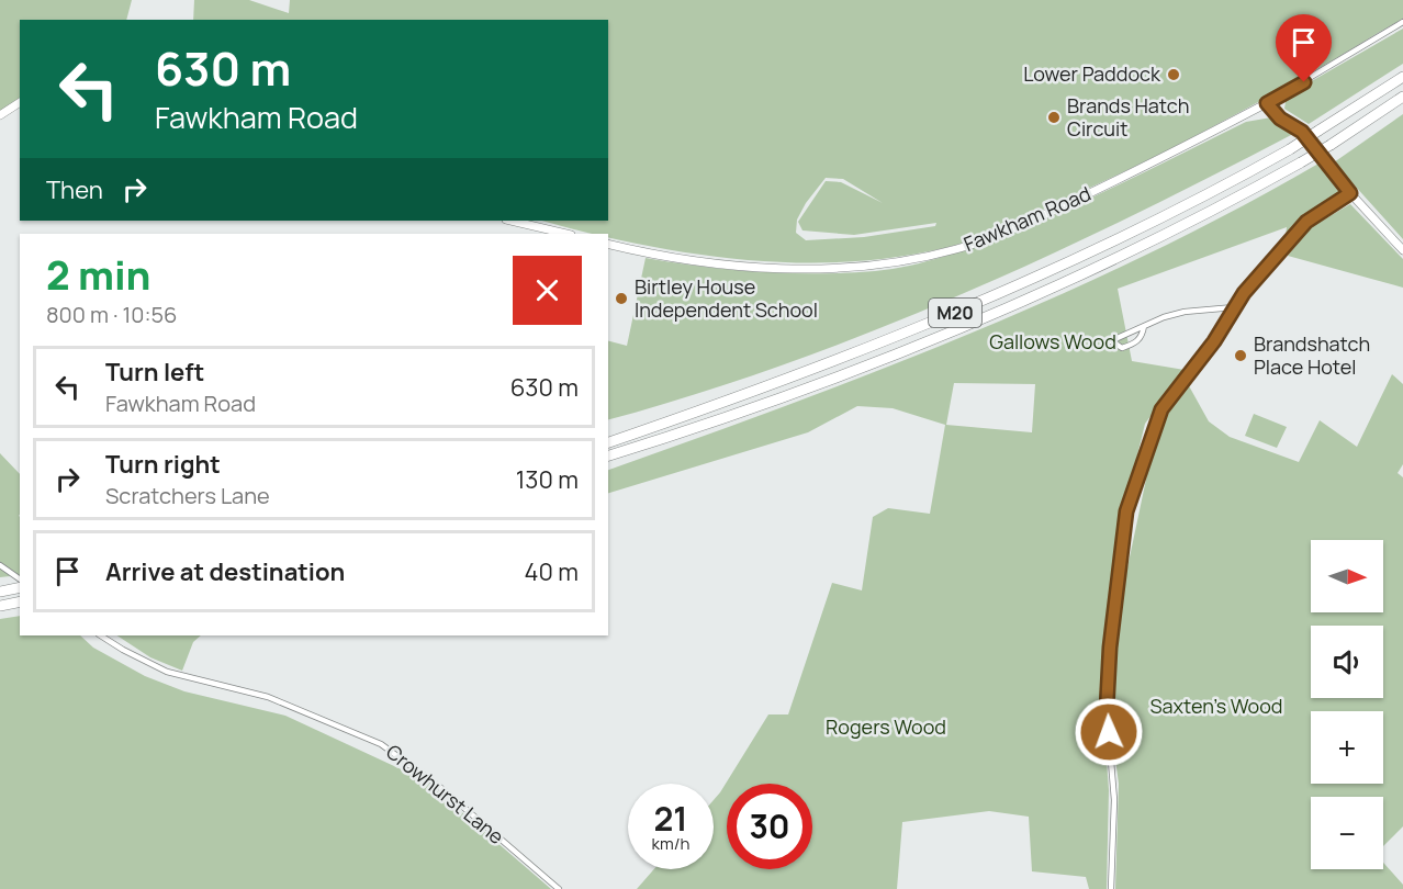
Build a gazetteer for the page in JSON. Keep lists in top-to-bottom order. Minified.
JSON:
{"streets":{"highway":["M20"],"street":["Fawkham Road","Crowhurst Lane"]},"parks":["Gallows Wood","Saxten's Wood","Rogers Wood"],"places":["Lower Paddock","Brands Hatch Circuit","Birtley House Independent School","Brandshatch Place Hotel"],"north":"right","page":{"turn":["630 m","Fawkham Road"],"then":"Then","heading":["2 min","800 m · 10:56"],"list":[{"name":"Turn left","note":"Fawkham Road","value":"630 m"},{"name":"Turn right","note":"Scratchers Lane","value":"130 m"},{"name":"Arrive at destination","value":"40 m"}],"map_buttons":["+","−"],"speed":"21 km/h","limit":"30"}}
